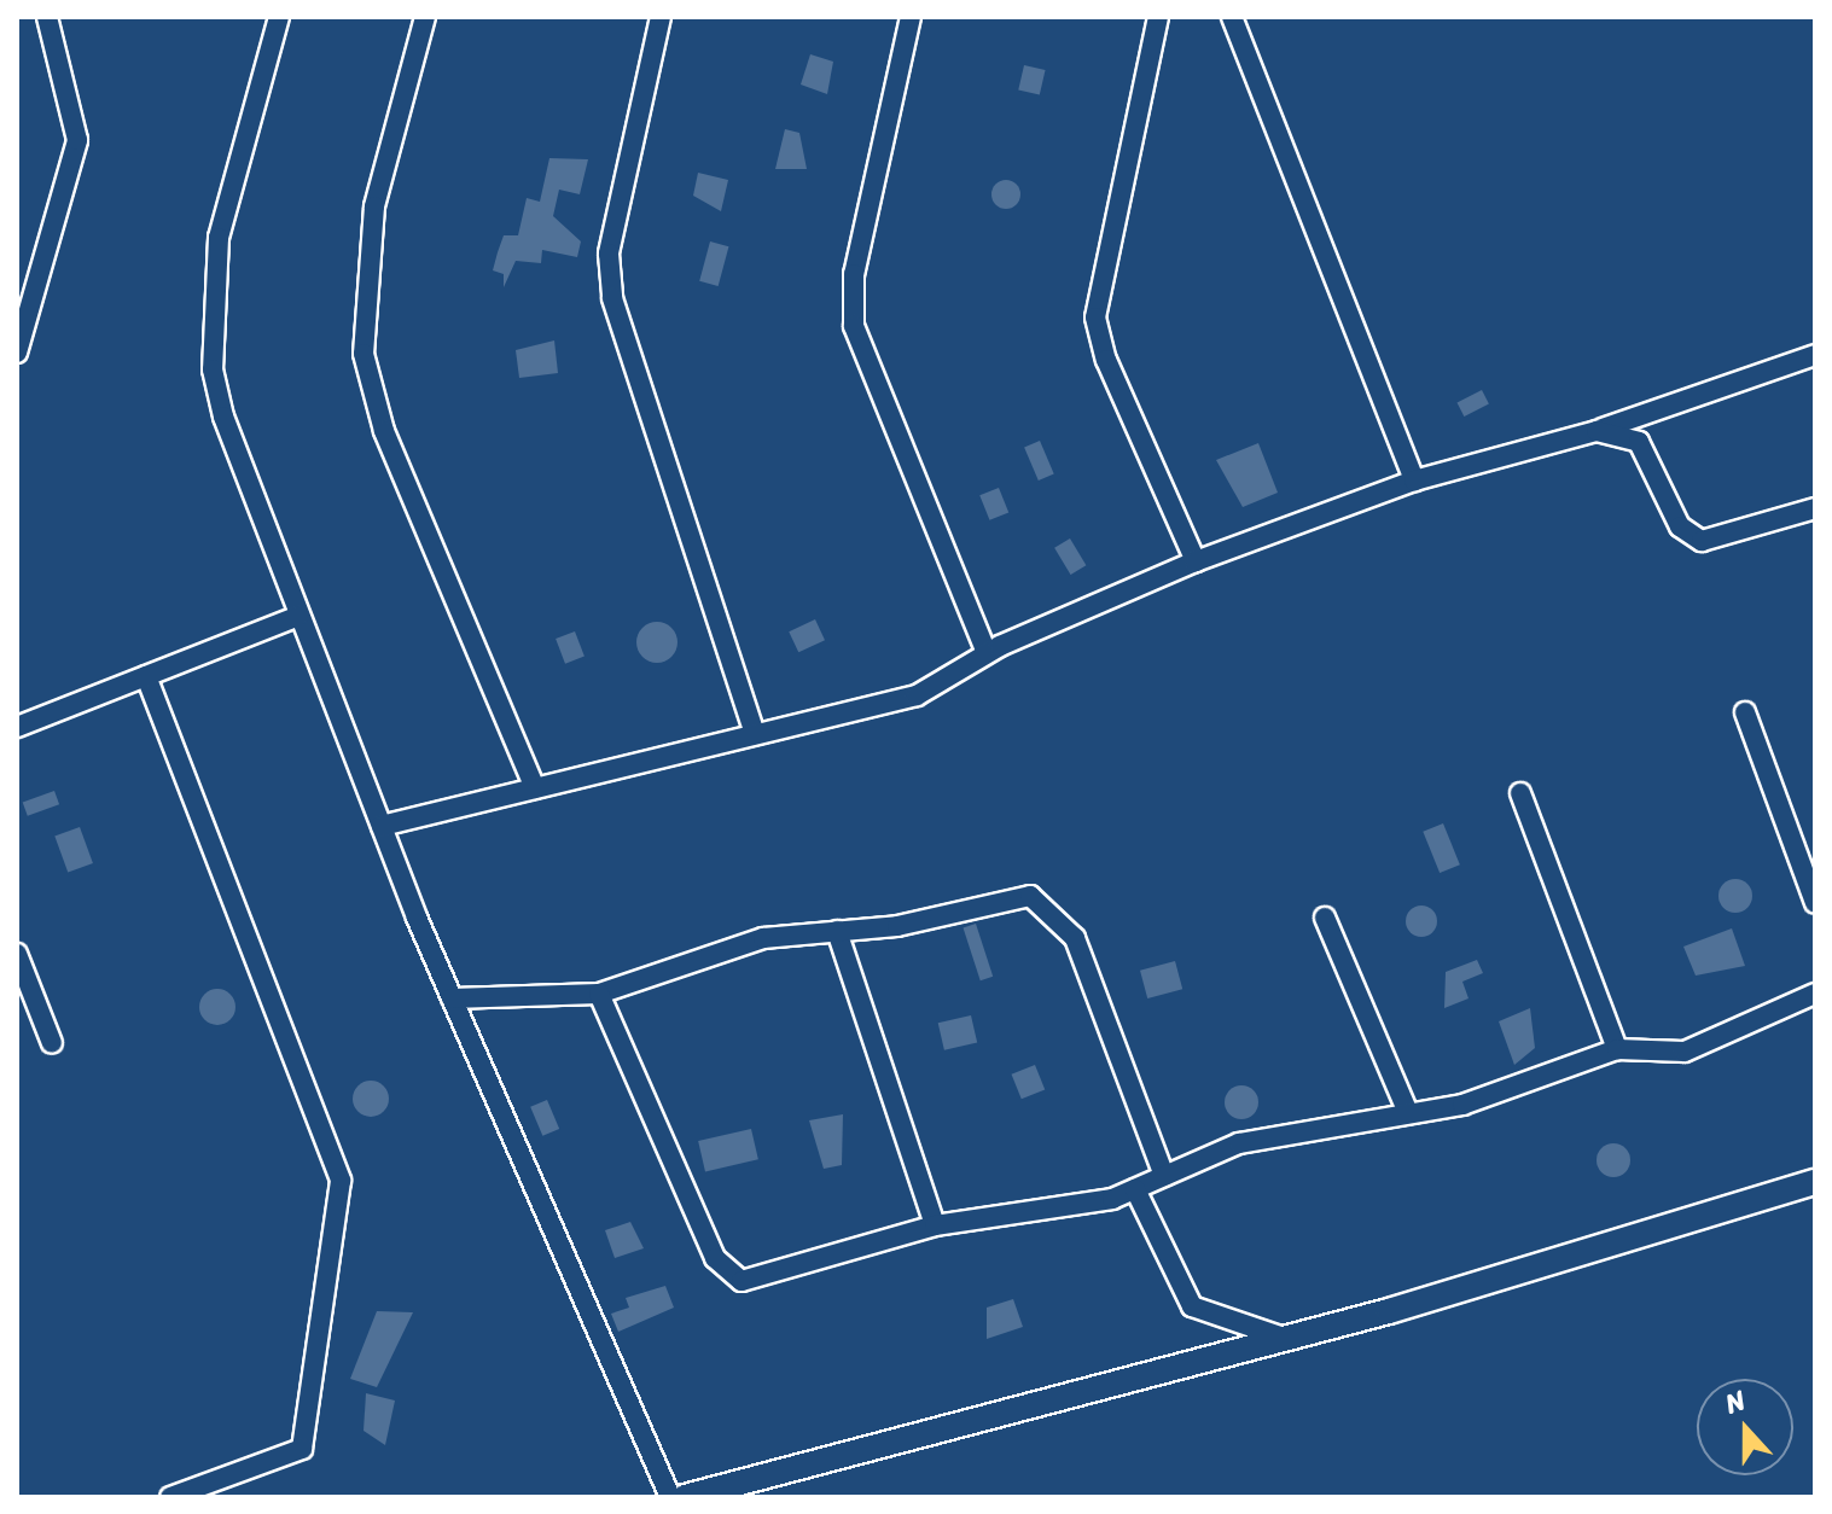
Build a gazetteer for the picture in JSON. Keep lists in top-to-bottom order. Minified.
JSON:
{"north":"top"}
